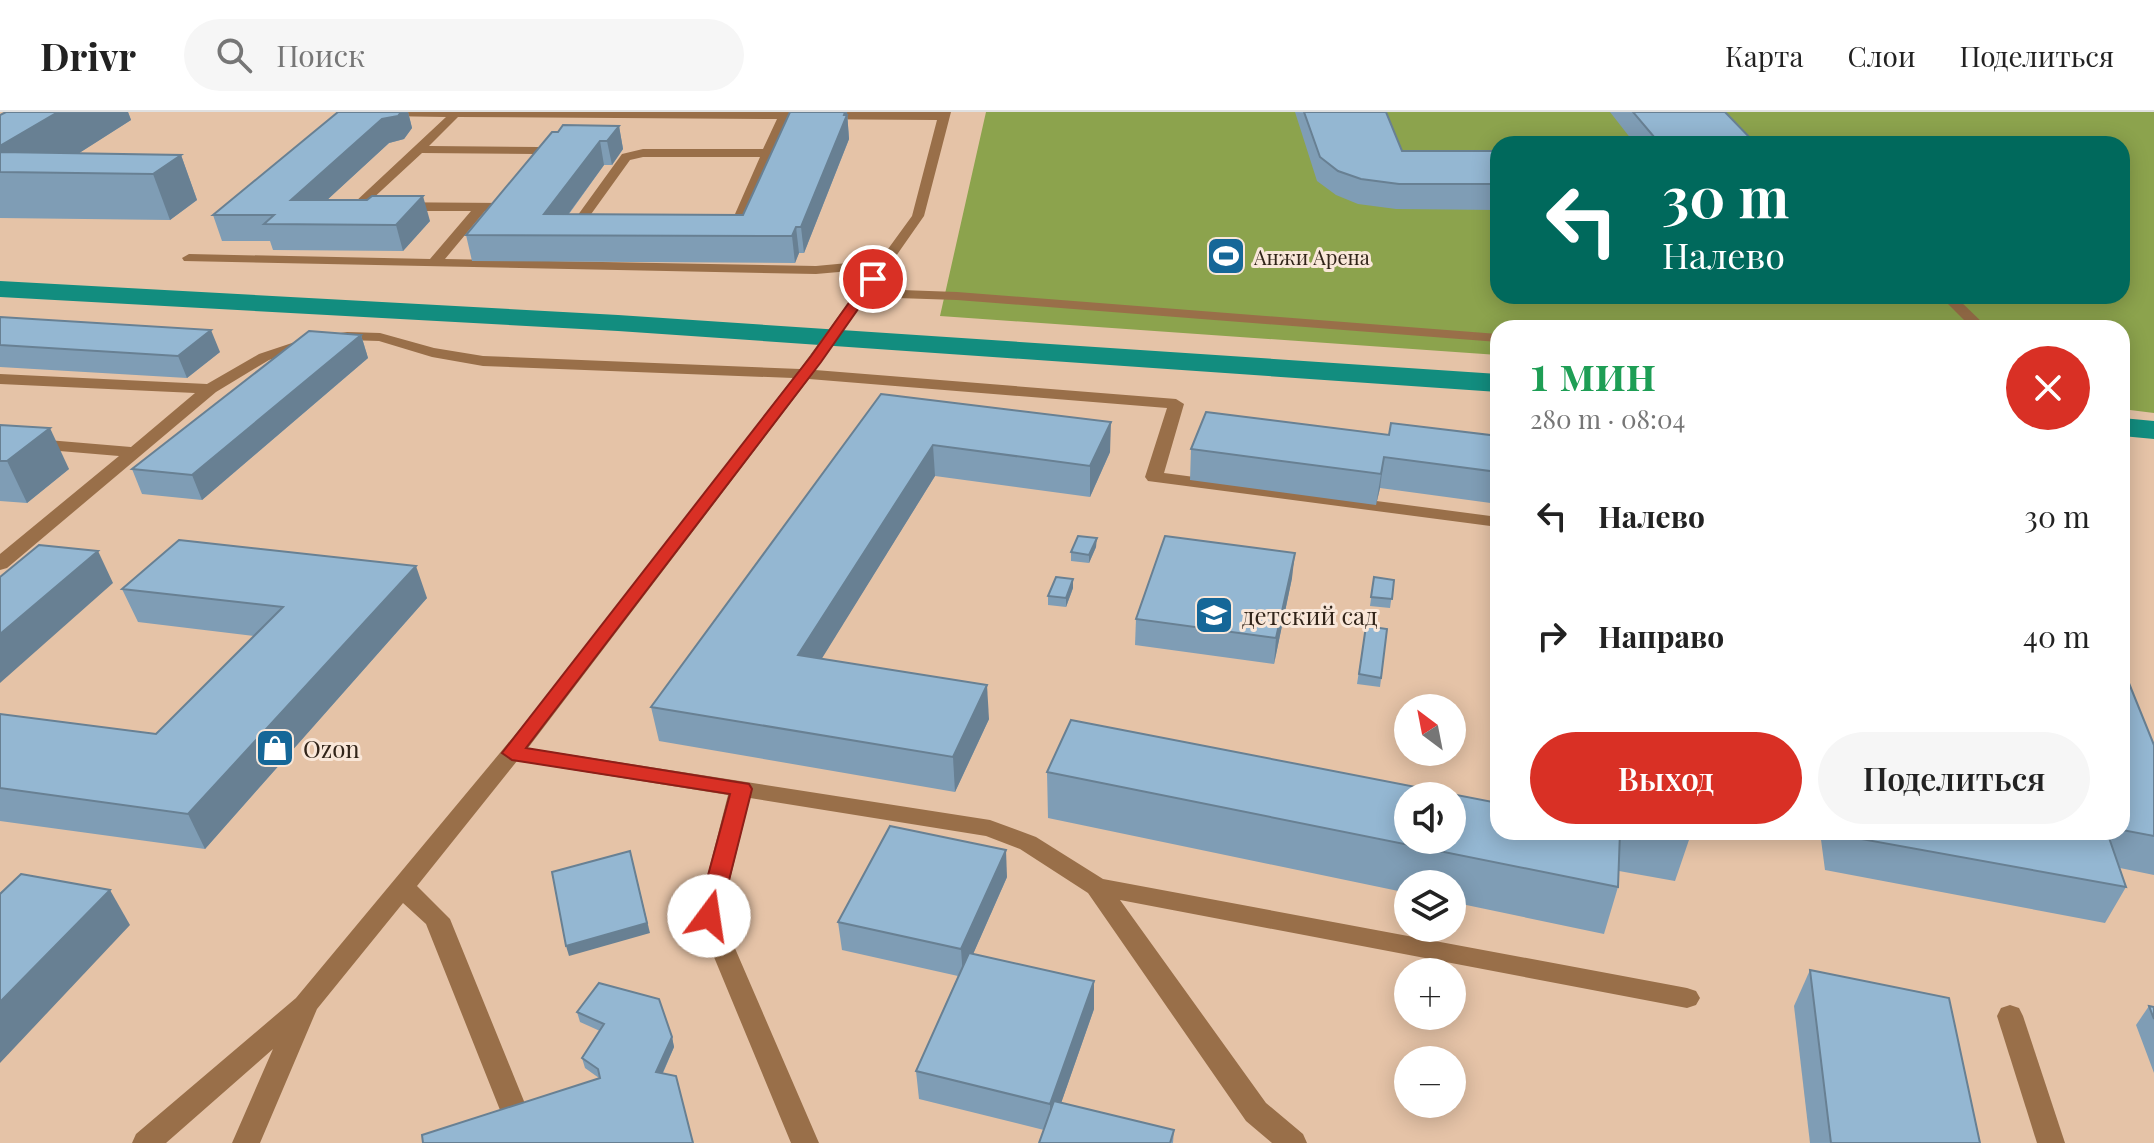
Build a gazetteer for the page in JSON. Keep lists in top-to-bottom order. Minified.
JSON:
{"places":{"sports":["Анжи Арена"],"school or university":["детский сад"],"shop":["Ozon"]},"north":"top left","page":{"header":"Drivr","search":"Поиск","nav":["Карта","Слои","Поделиться"],"turn":["30 m","Налево"],"heading":["1 мин","280 m · 08:04"],"list":[{"name":"Налево","value":"30 m"},{"name":"Направо","value":"40 m"}],"map_buttons":["+","−"],"buttons":["Выход","Поделиться"]}}
